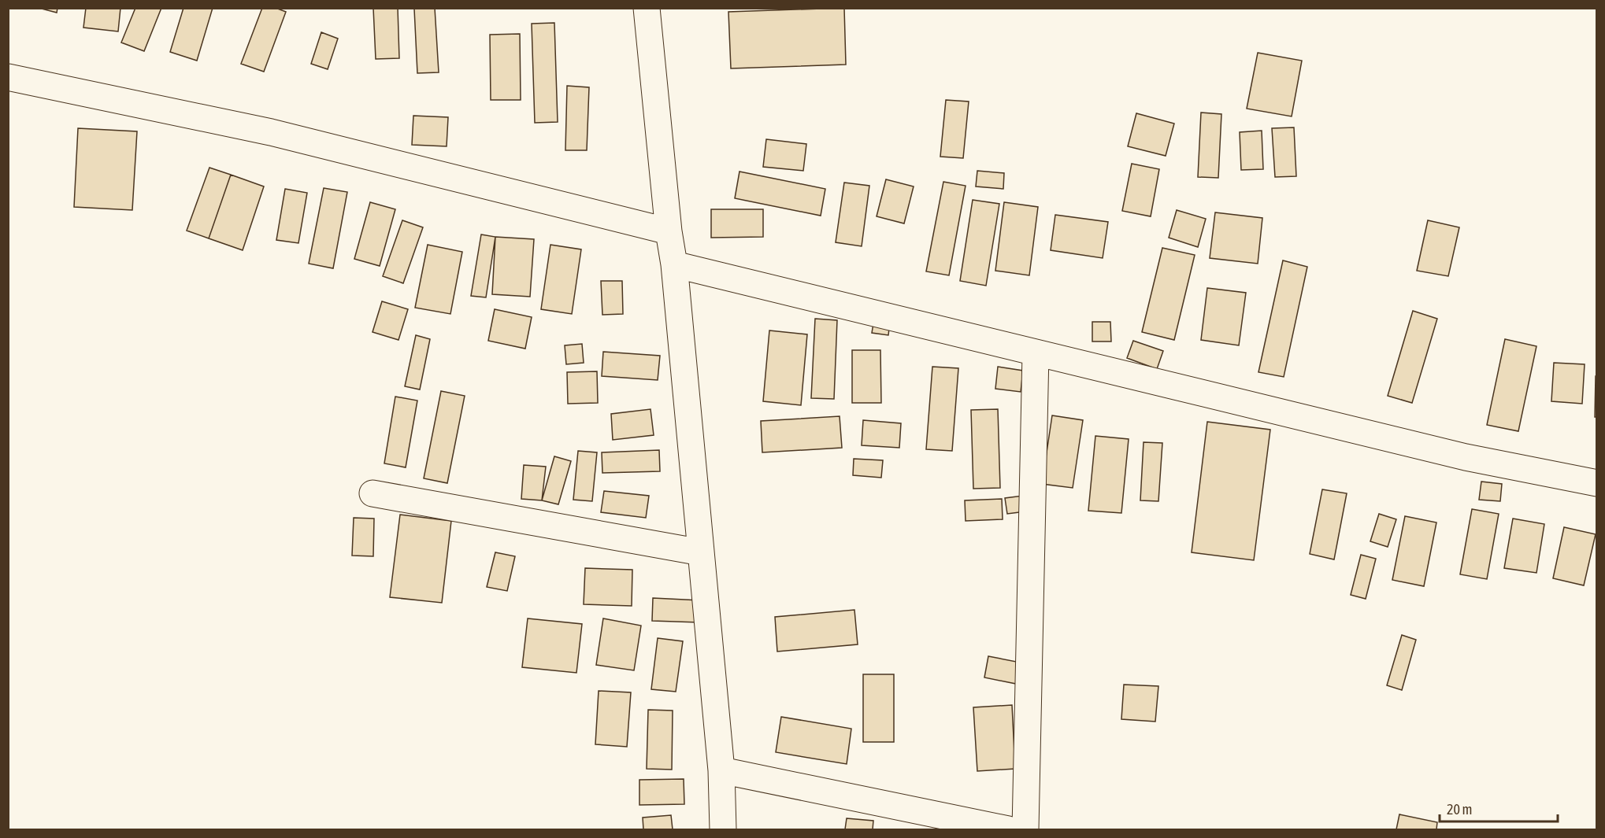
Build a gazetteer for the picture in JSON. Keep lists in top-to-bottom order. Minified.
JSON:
{"scale_bar":"20 m"}
